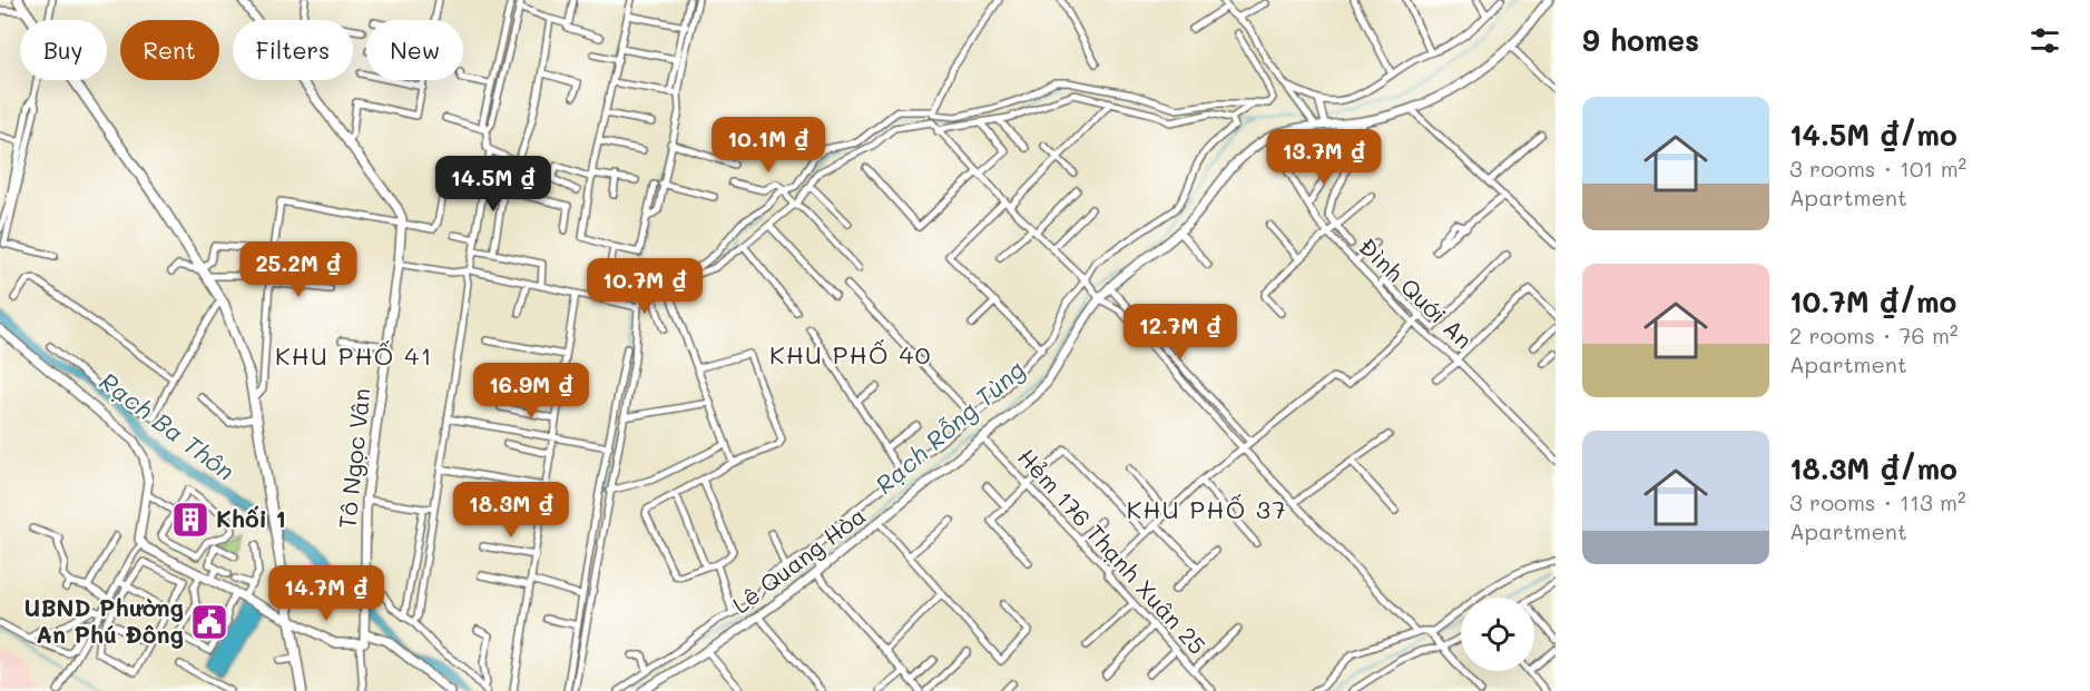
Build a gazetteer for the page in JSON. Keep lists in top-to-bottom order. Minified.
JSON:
{"streets":{"street":["Đình Quới An","Tô Ngọc Vân","Hẻm 176 Thạnh Xuân 25","Lê Quang Hòa"]},"crossings":[["Đình Quới An","Lê Quang Hòa"],["Hẻm 176 Thạnh Xuân 25","Lê Quang Hòa"]],"districts":["KHU PHỐ 40","KHU PHỐ 41","KHU PHỐ 37"],"water":["Rạch Ba Thôn","Rạch Rỗng Tùng"],"places":{"building":["Khối 1"],"public building":["UBND Phường An Phú Đông"]},"page":{"heading":"9 homes","chip":["Buy","Rent","Filters","New"],"list":[{"name":"14.5M ₫/mo","note":"3 rooms · 101 m² · Apartment"},{"name":"10.7M ₫/mo","note":"2 rooms · 76 m² · Apartment"},{"name":"18.3M ₫/mo","note":"3 rooms · 113 m² · Apartment"}],"price":["10.1M ₫","13.7M ₫","14.5M ₫","25.2M ₫","10.7M ₫","12.7M ₫","16.9M ₫","18.3M ₫","14.7M ₫"]}}
